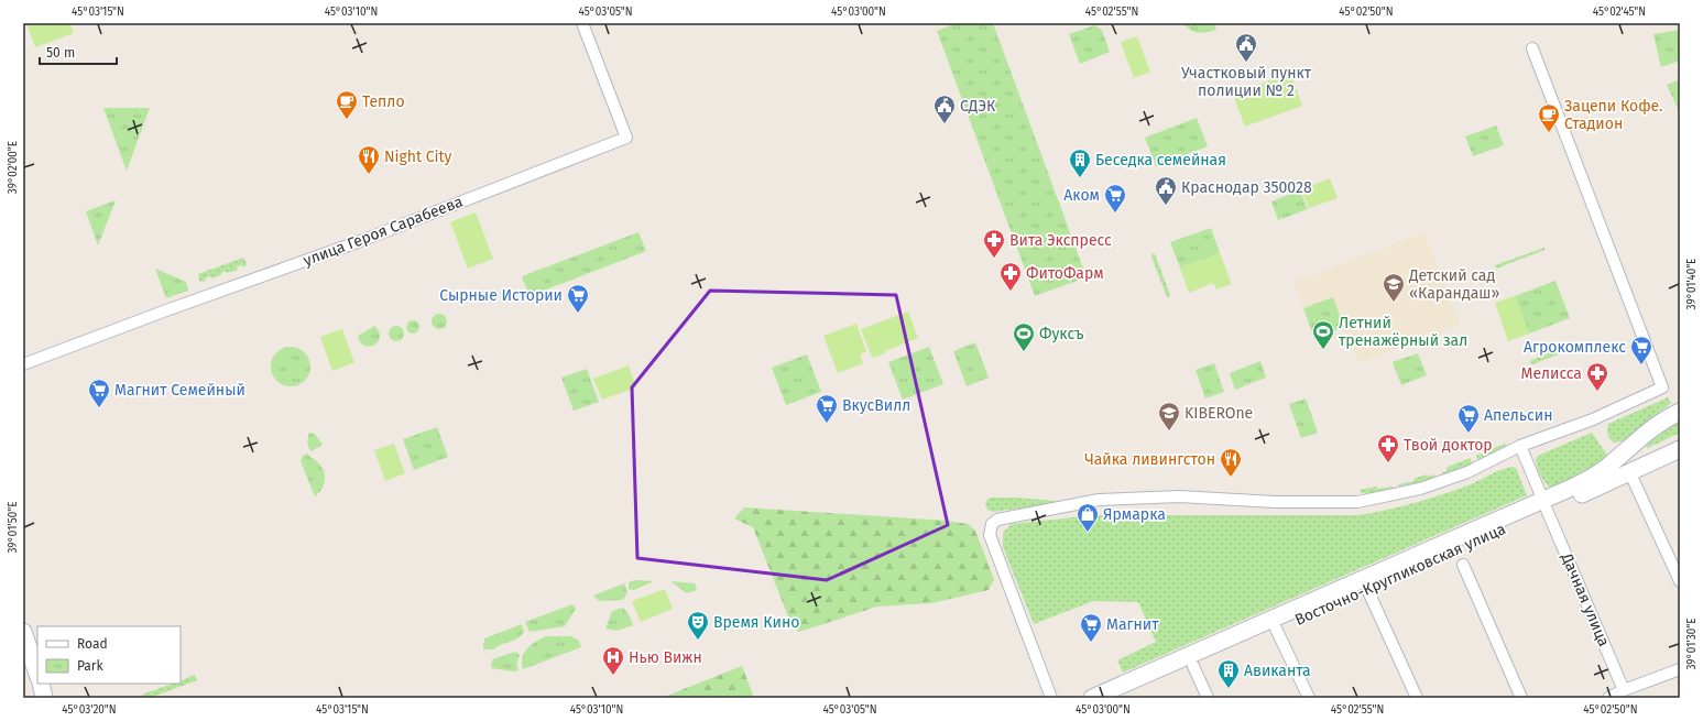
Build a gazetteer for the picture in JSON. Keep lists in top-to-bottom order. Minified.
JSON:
{"streets":{"main road":["Восточно-Кругликовская улица"],"street":["улица Героя Сарабеева","Дачная улица"]},"crossings":[["Восточно-Кругликовская улица","Дачная улица"]],"places":{"public building":["Участковый пункт полиции № 2","СДЭК","Краснодар 350028"],"cafe":["Тепло","Зацепи Кофе. Стадион"],"restaurant":["Night City","Чайка ливингстон"],"building":["Беседка семейная","Авиканта"],"supermarket":["Аком","Сырные Истории","Агрокомплекс","Магнит Семейный","ВкусВилл","Апельсин","Магнит"],"pharmacy":["Вита Экспресс","ФитоФарм","Мелисса","Твой доктор"],"school or university":["Детский сад «Карандаш»","KIBEROne"],"sports":["Летний тренажёрный зал","Фуксъ"],"shop":["Ярмарка"],"theatre":["Время Кино"],"hospital":["Нью Вижн"]},"legend":["Road","Park"],"scale_bar":"50 m","coordinates":["45°03'15\"N","45°03'10\"N","45°03'05\"N","45°03'00\"N","45°02'55\"N","45°02'50\"N","45°02'45\"N","39°02'00\"E","39°01'40\"E","39°01'50\"E","39°01'30\"E","45°03'20\"N"]}
